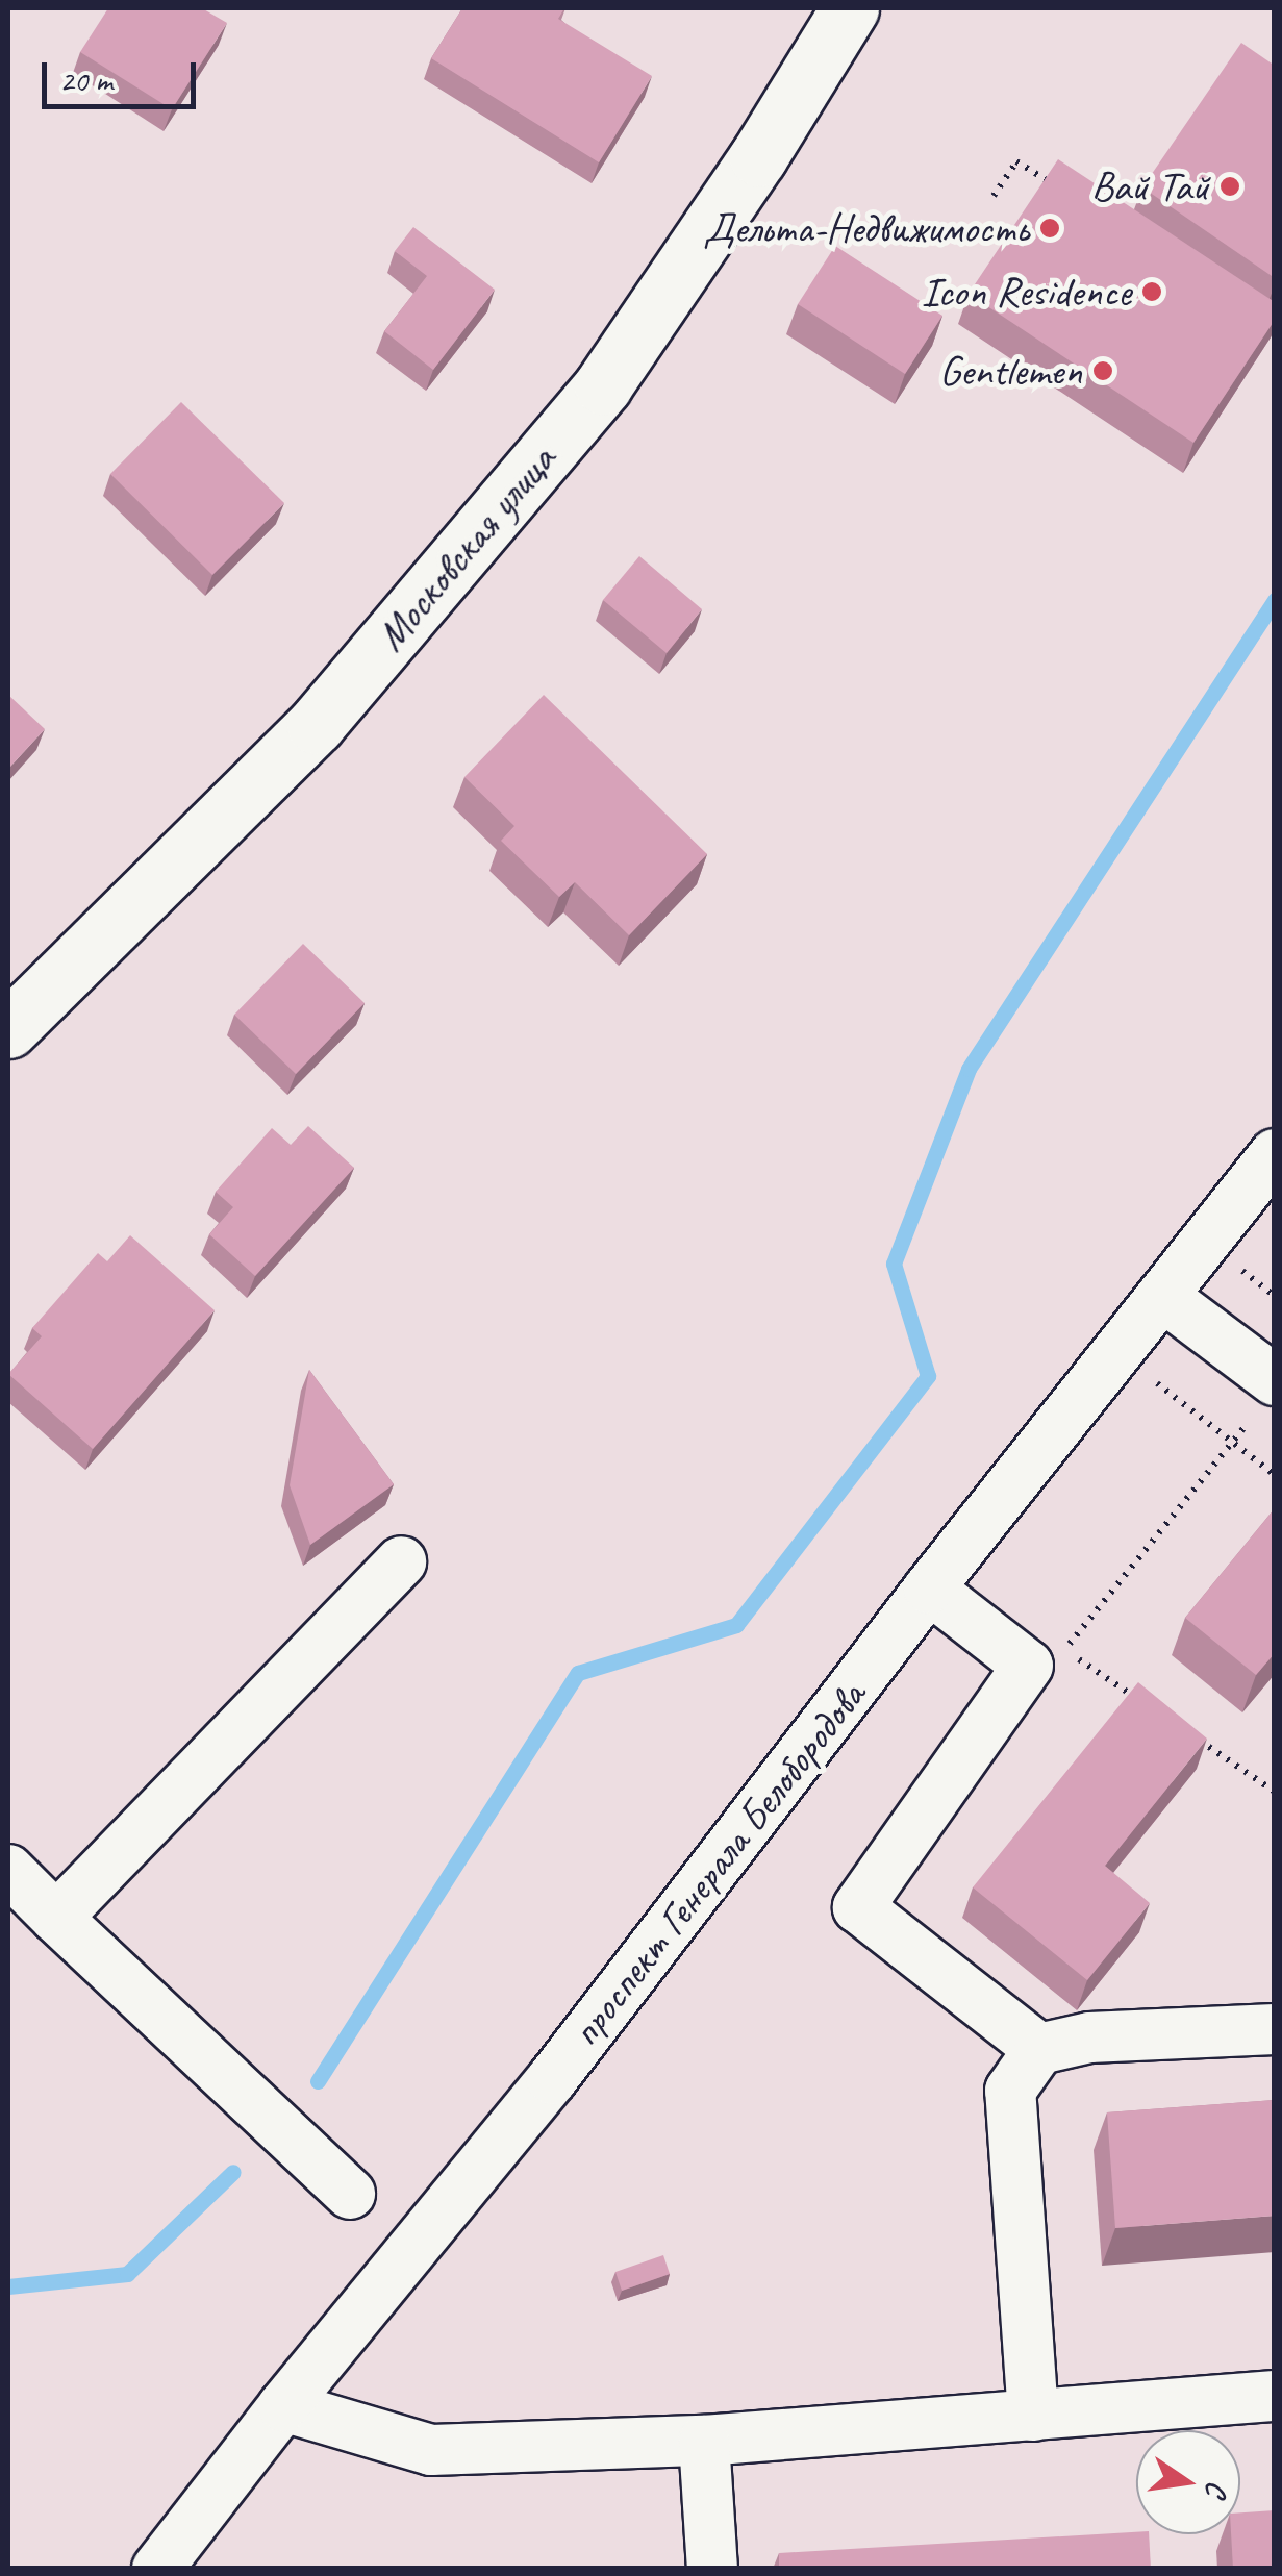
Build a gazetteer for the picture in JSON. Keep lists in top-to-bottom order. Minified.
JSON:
{"streets":{"main road":["Московская улица"],"street":["проспект Генерала Белобородова"]},"places":["Вай Тай","Дельта-Недвижимость","Icon Residence","Gentlemen"],"scale_bar":"20 m","north":"right"}
